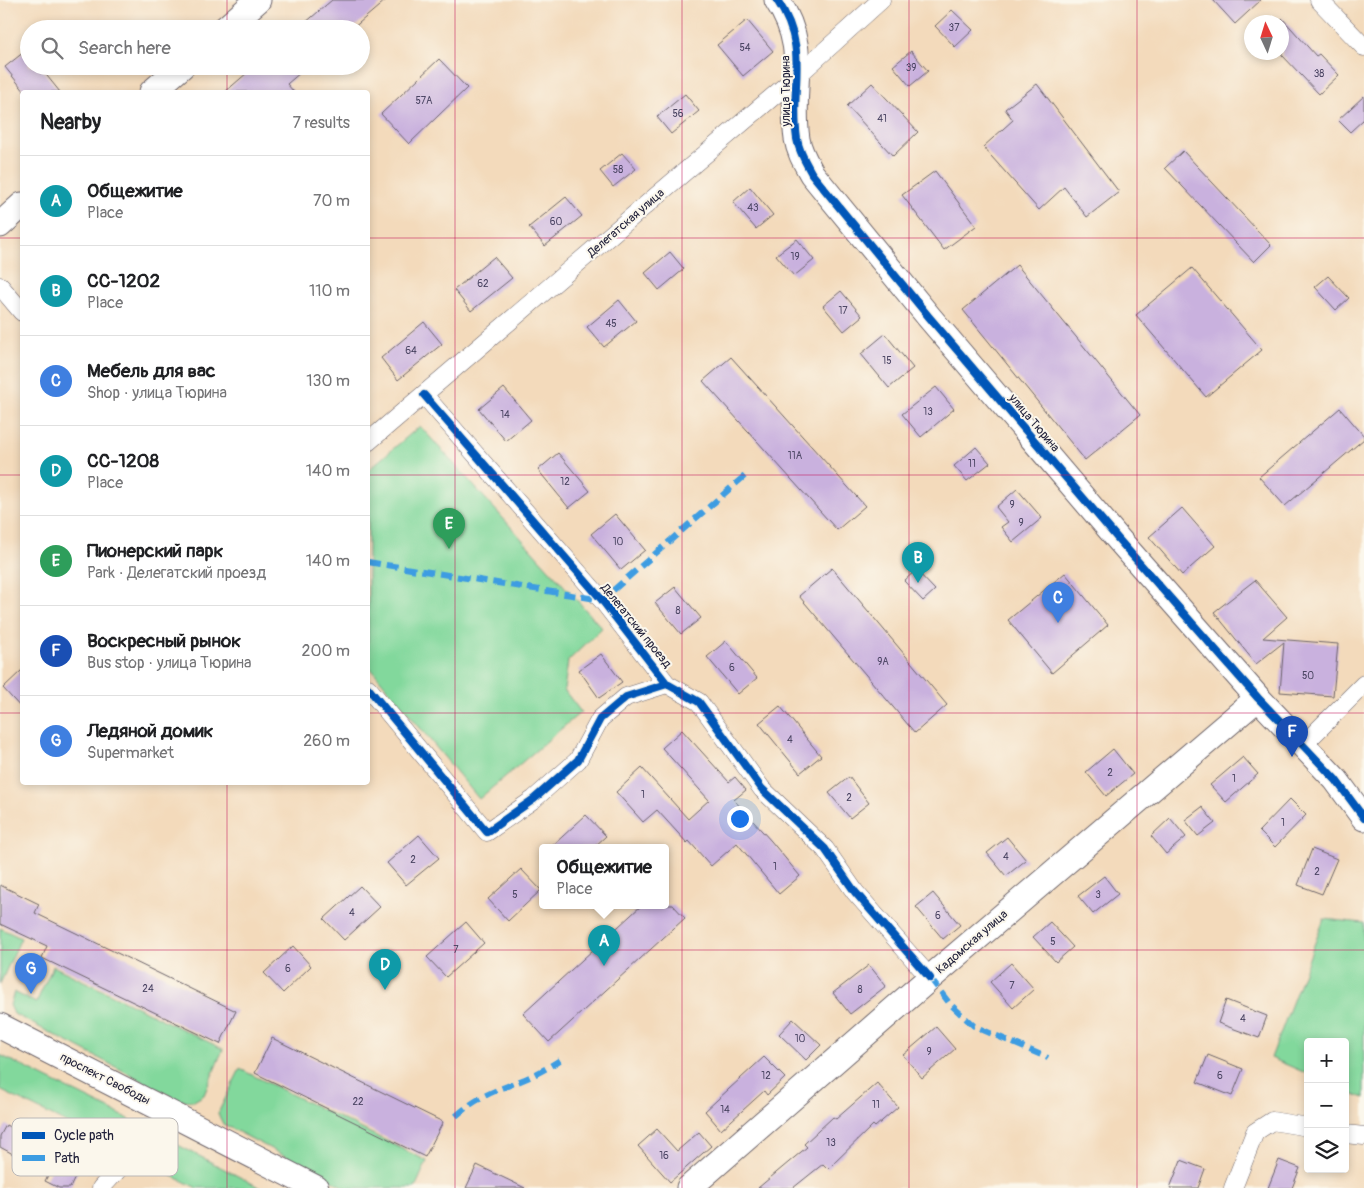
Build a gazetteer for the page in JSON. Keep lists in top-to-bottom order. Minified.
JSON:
{"streets":{"street":["улица Тюрина","Делегатская улица","Делегатский проезд","Кадомская улица","проспект Свободы"]},"crossings":[["улица Тюрина","Делегатская улица"],["улица Тюрина","Кадомская улица"],["Делегатская улица","Делегатский проезд"],["Делегатский проезд","Кадомская улица"]],"house_numbers":["37","54","39","38","57А","56","41","58","43","60","19","62","17","45","64","15","13","14","11А","11","12","9","9","10","8","9А","6","50","4","2","1","1","2","1","4","2","1","2","5","3","4","6","5","7","6","7","24","8","4","10","9","12","6","22","11","14","13","16"],"legend":["Cycle path","Path"],"north":"top","page":{"search":"Search here","heading":["Nearby","7 results"],"list":[{"mark":"A","name":"Общежитие","note":"Place","value":"70 m"},{"mark":"B","name":"СС-1202","note":"Place","value":"110 m"},{"mark":"C","name":"Мебель для вас","note":"Shop · улица Тюрина","value":"130 m"},{"mark":"D","name":"СС-1208","note":"Place","value":"140 m"},{"mark":"E","name":"Пионерский парк","note":"Park · Делегатский проезд","value":"140 m"},{"mark":"F","name":"Воскресный рынок","note":"Bus stop · улица Тюрина","value":"200 m"},{"mark":"G","name":"Ледяной домик","note":"Supermarket","value":"260 m"}],"pins":["E","B","C","F","A","D","G"],"popup":["Общежитие","Place"],"map_buttons":["+","−"]}}
